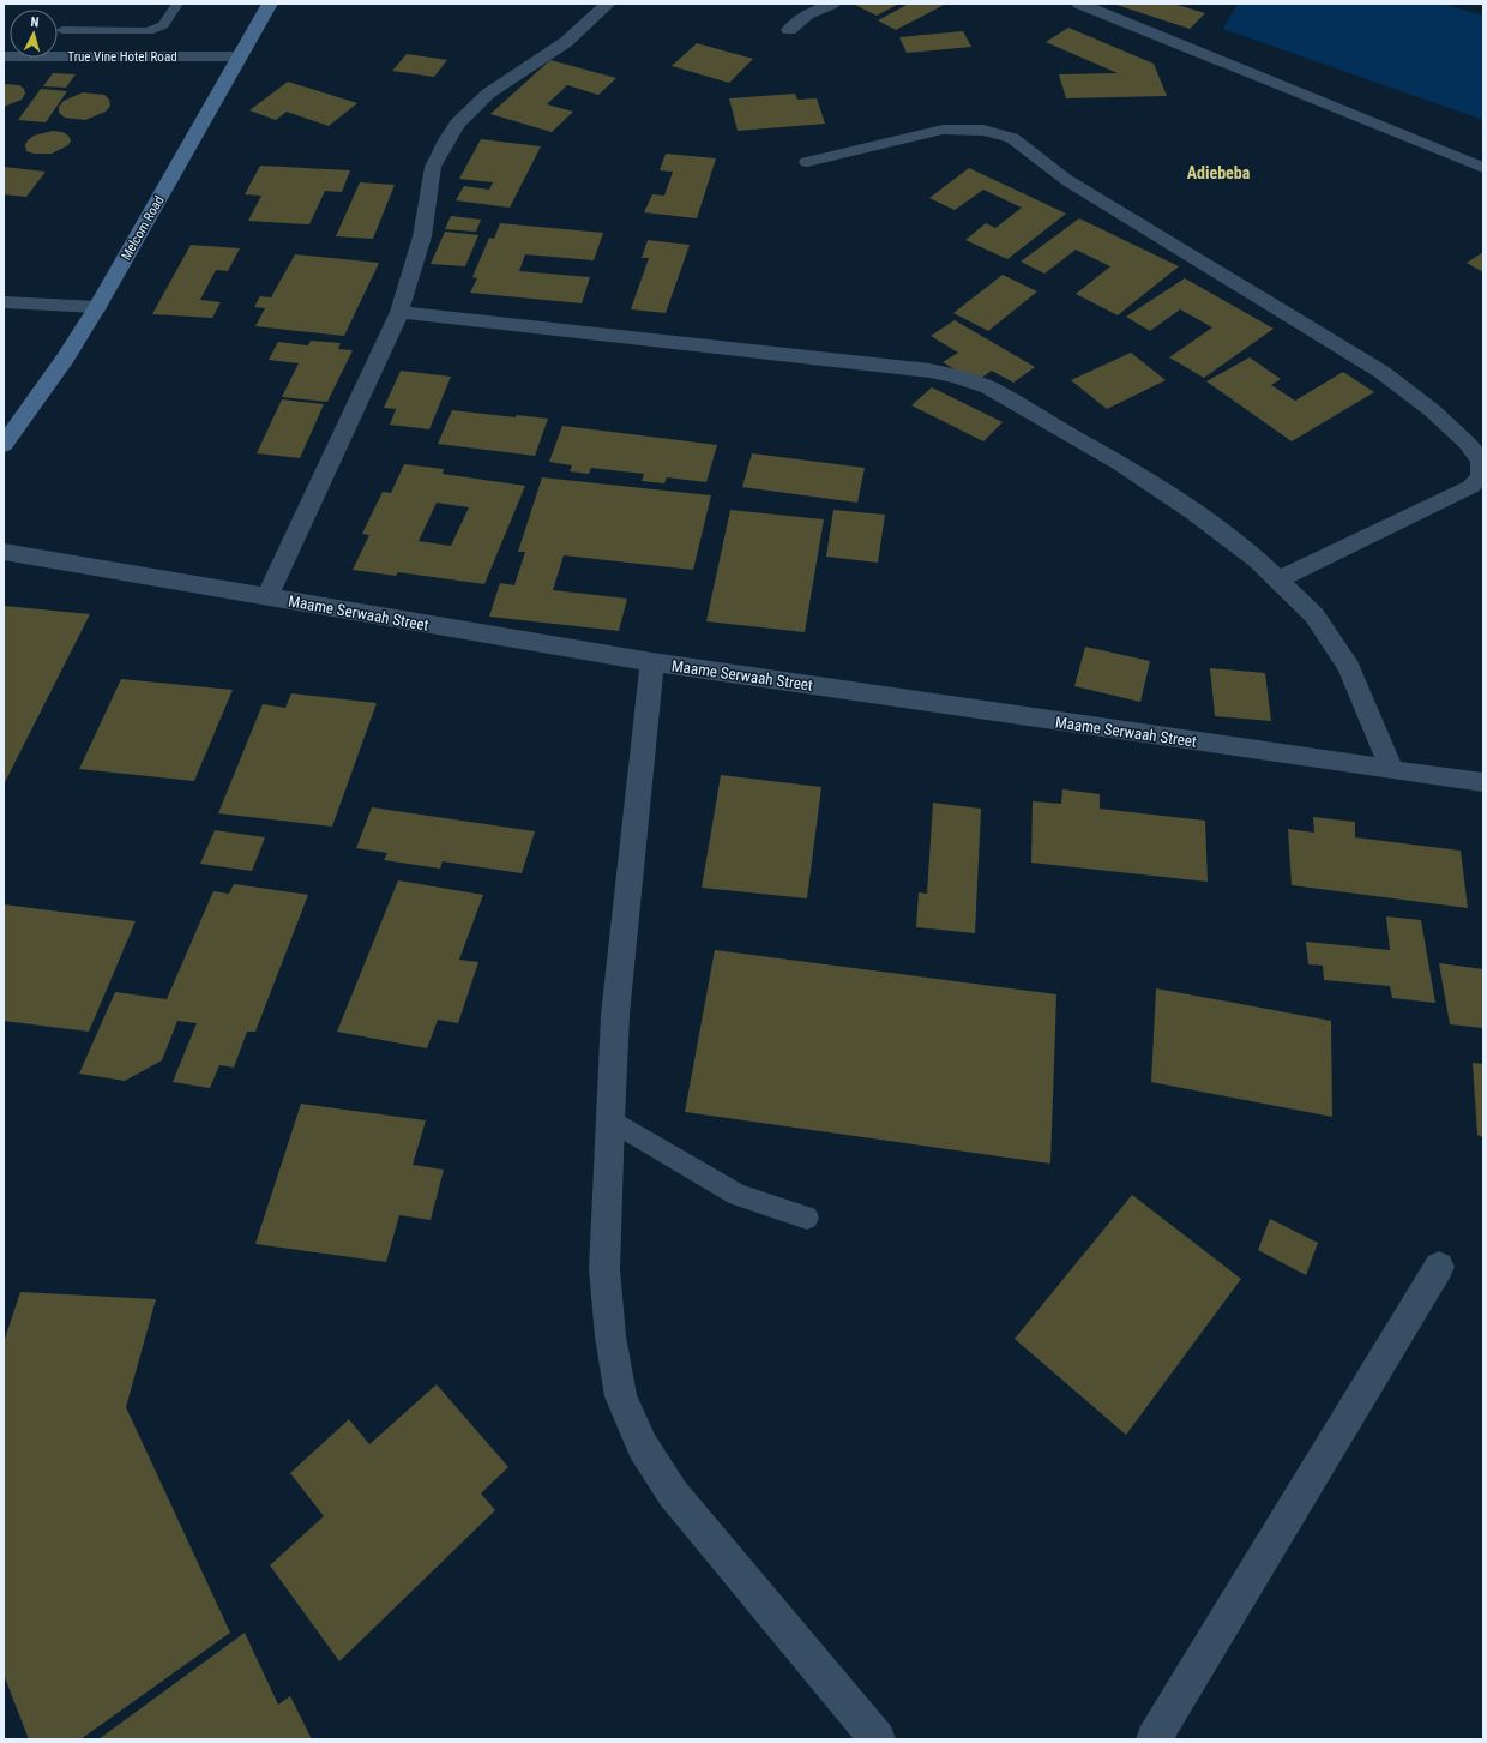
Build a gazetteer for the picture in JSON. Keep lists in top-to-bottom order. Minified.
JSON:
{"streets":{"main road":["Melcom Road"],"street":["True Vine Hotel Road","Maame Serwaah Street"]},"crossings":[["True Vine Hotel Road","Melcom Road"]],"districts":["Adiebeba"],"north":"top"}
